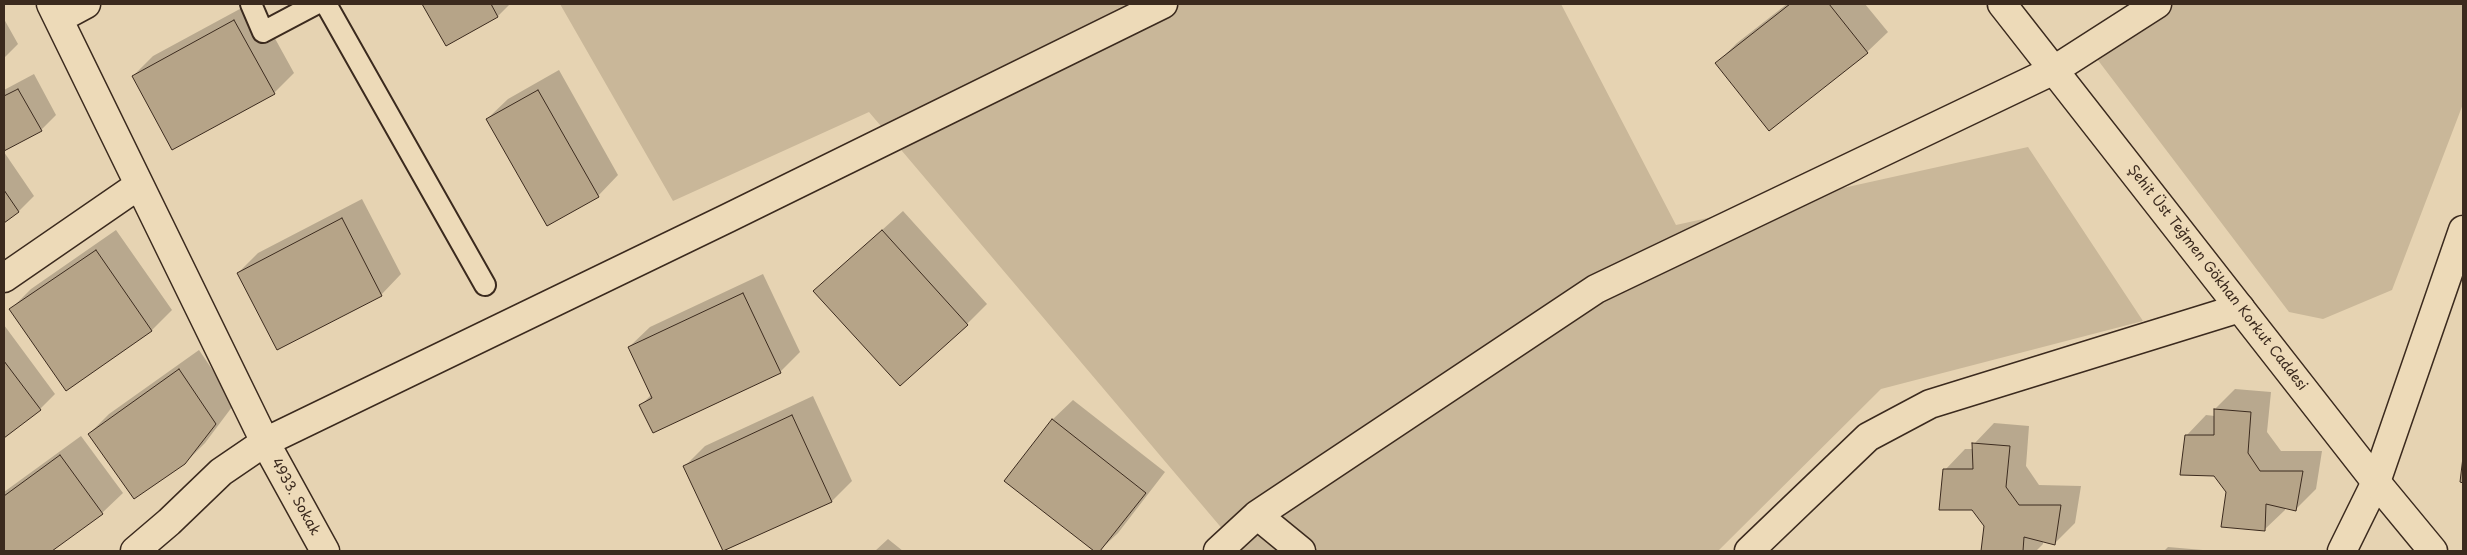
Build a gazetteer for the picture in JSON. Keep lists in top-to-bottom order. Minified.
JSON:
{"streets":{"street":["Şehit Üst Teğmen Gökhan Korkut Caddesi","4933. Sokak"]}}
